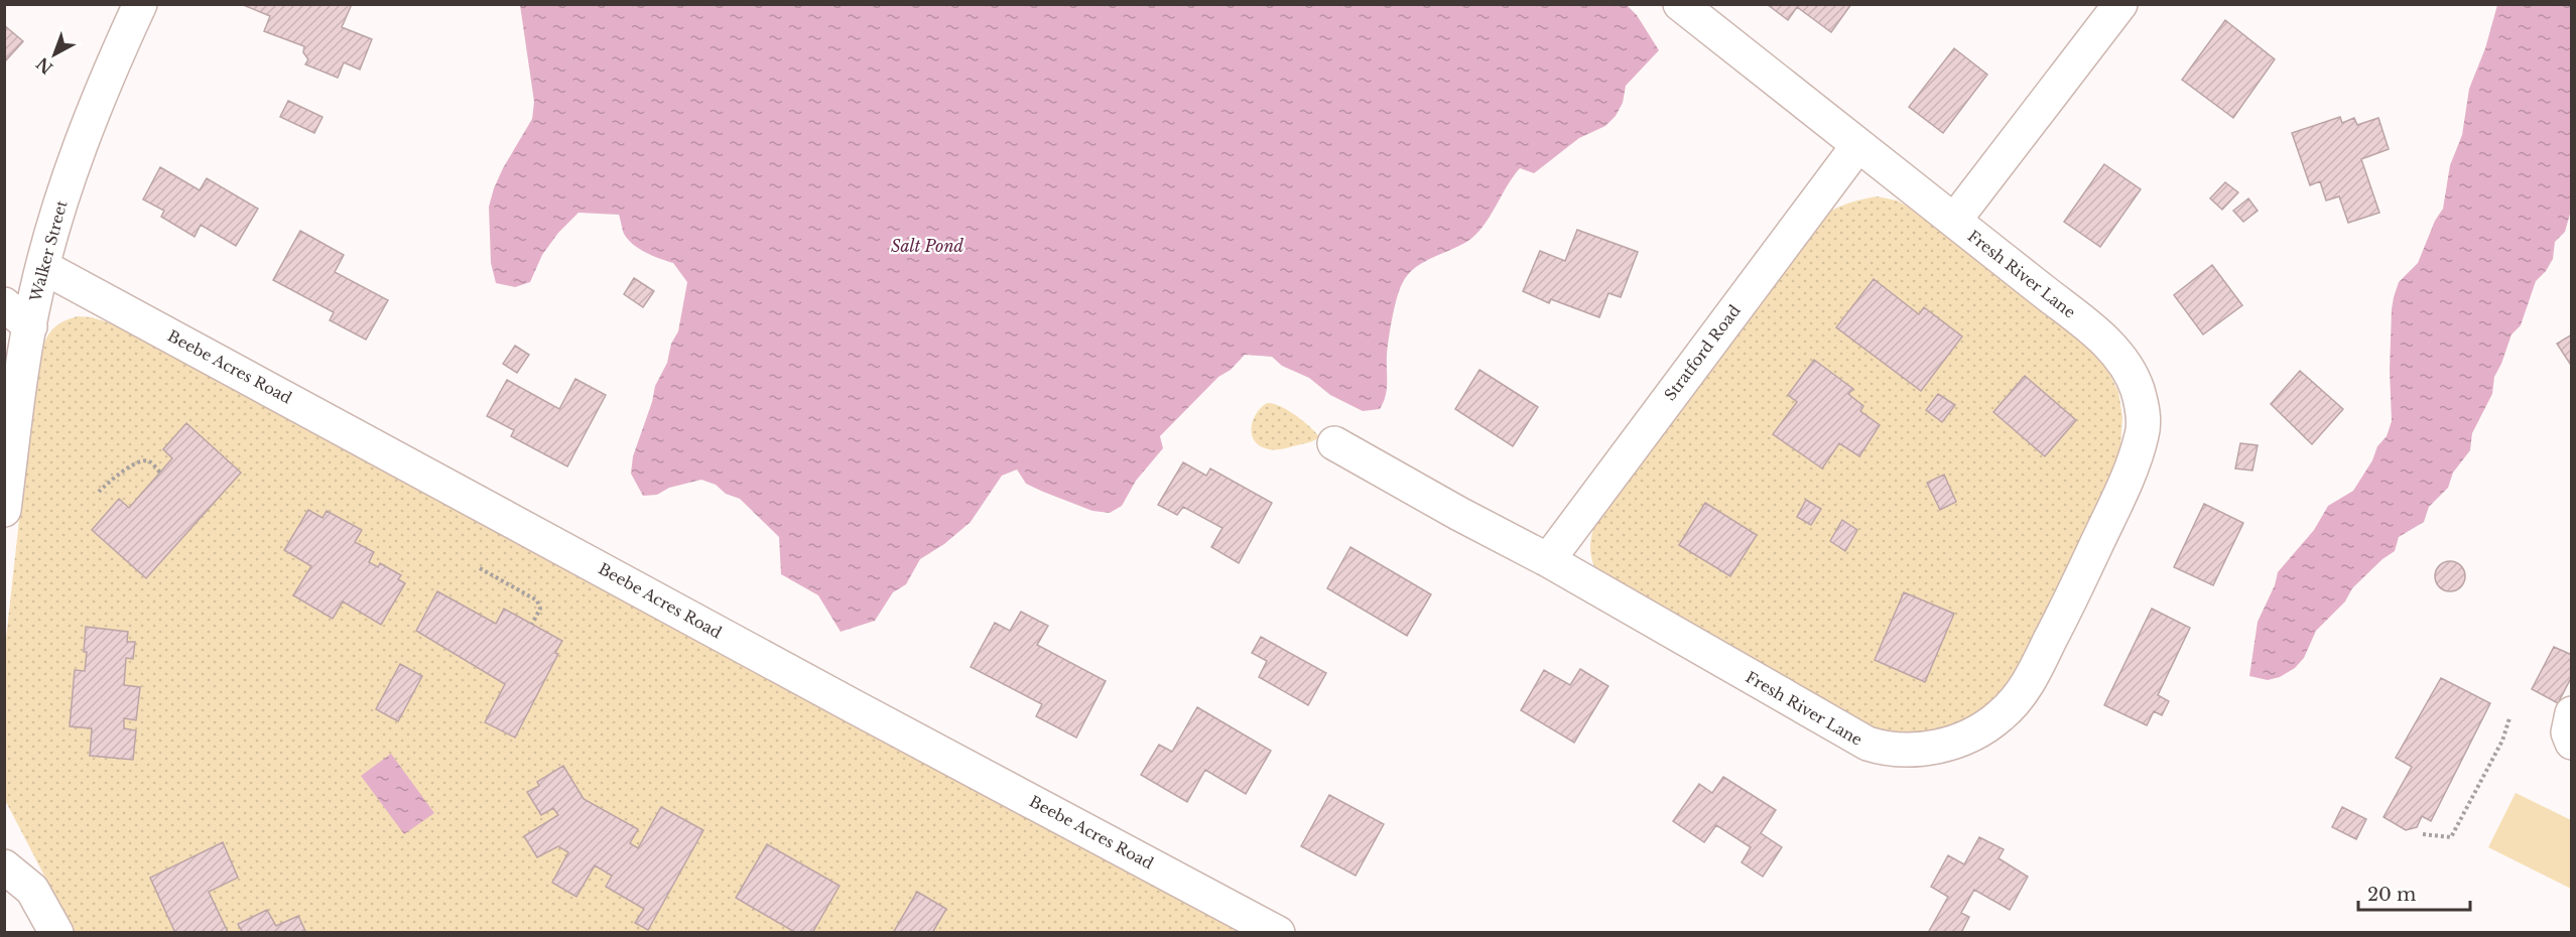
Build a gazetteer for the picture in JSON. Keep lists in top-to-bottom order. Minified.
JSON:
{"streets":{"street":["Walker Street","Fresh River Lane","Stratford Road","Beebe Acres Road"]},"crossings":[["Walker Street","Beebe Acres Road"],["Fresh River Lane","Stratford Road"]],"water":["Salt Pond"],"scale_bar":"20 m","north":"bottom left"}
